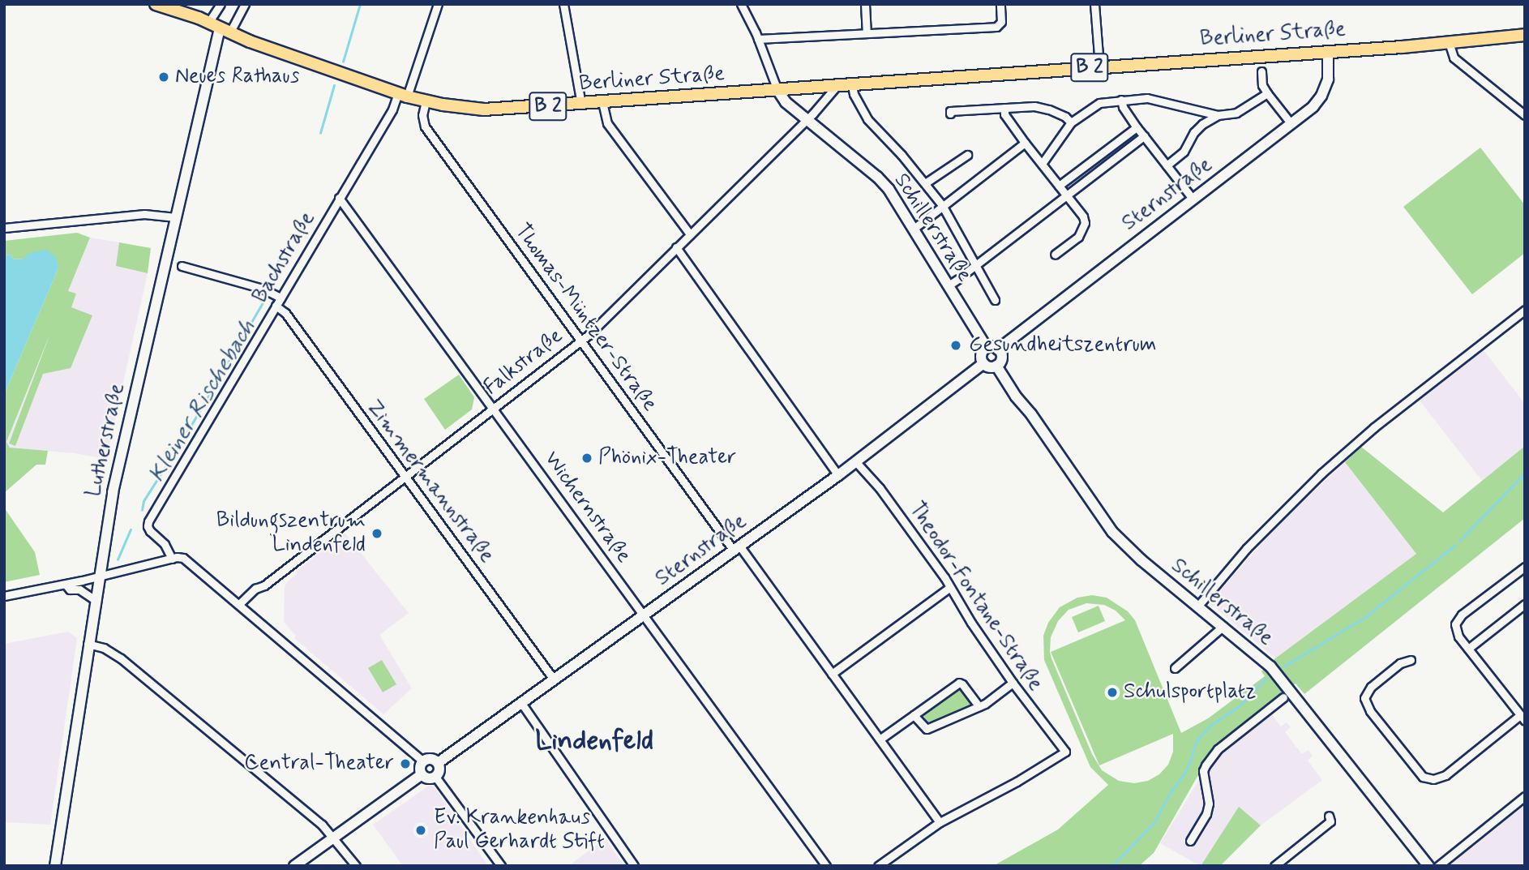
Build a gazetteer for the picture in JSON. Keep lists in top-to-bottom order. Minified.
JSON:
{"streets":{"main road":["Berliner Straße","B 2"],"street":["Sternstraße","Schillerstraße","Bachstraße","Thomas-Müntzer-Straße","Falkstraße","Lutherstraße","Zimmermannstraße","Wichernstraße","Theodor-Fontane-Straße"]},"crossings":[["Berliner Straße","B 2"],["Berliner Straße","Sternstraße"],["Berliner Straße","Schillerstraße"],["Berliner Straße","Bachstraße"],["Berliner Straße","Thomas-Müntzer-Straße"],["Berliner Straße","Lutherstraße"],["Sternstraße","Schillerstraße"],["Sternstraße","Thomas-Müntzer-Straße"],["Sternstraße","Zimmermannstraße"],["Sternstraße","Wichernstraße"],["Sternstraße","Theodor-Fontane-Straße"],["Schillerstraße","Falkstraße"],["Bachstraße","Zimmermannstraße"],["Bachstraße","Wichernstraße"],["Thomas-Müntzer-Straße","Falkstraße"],["Thomas-Müntzer-Straße","Theodor-Fontane-Straße"],["Falkstraße","Zimmermannstraße"],["Falkstraße","Wichernstraße"]],"districts":["Lindenfeld"],"water":["Kleiner Rischebach"],"places":["Neues Rathaus","Gesundheitszentrum","Phönix-Theater","Bildungszentrum Lindenfeld","Schulsportplatz","Central-Theater","Ev. Krankenhaus Paul Gerhardt Stift"]}
